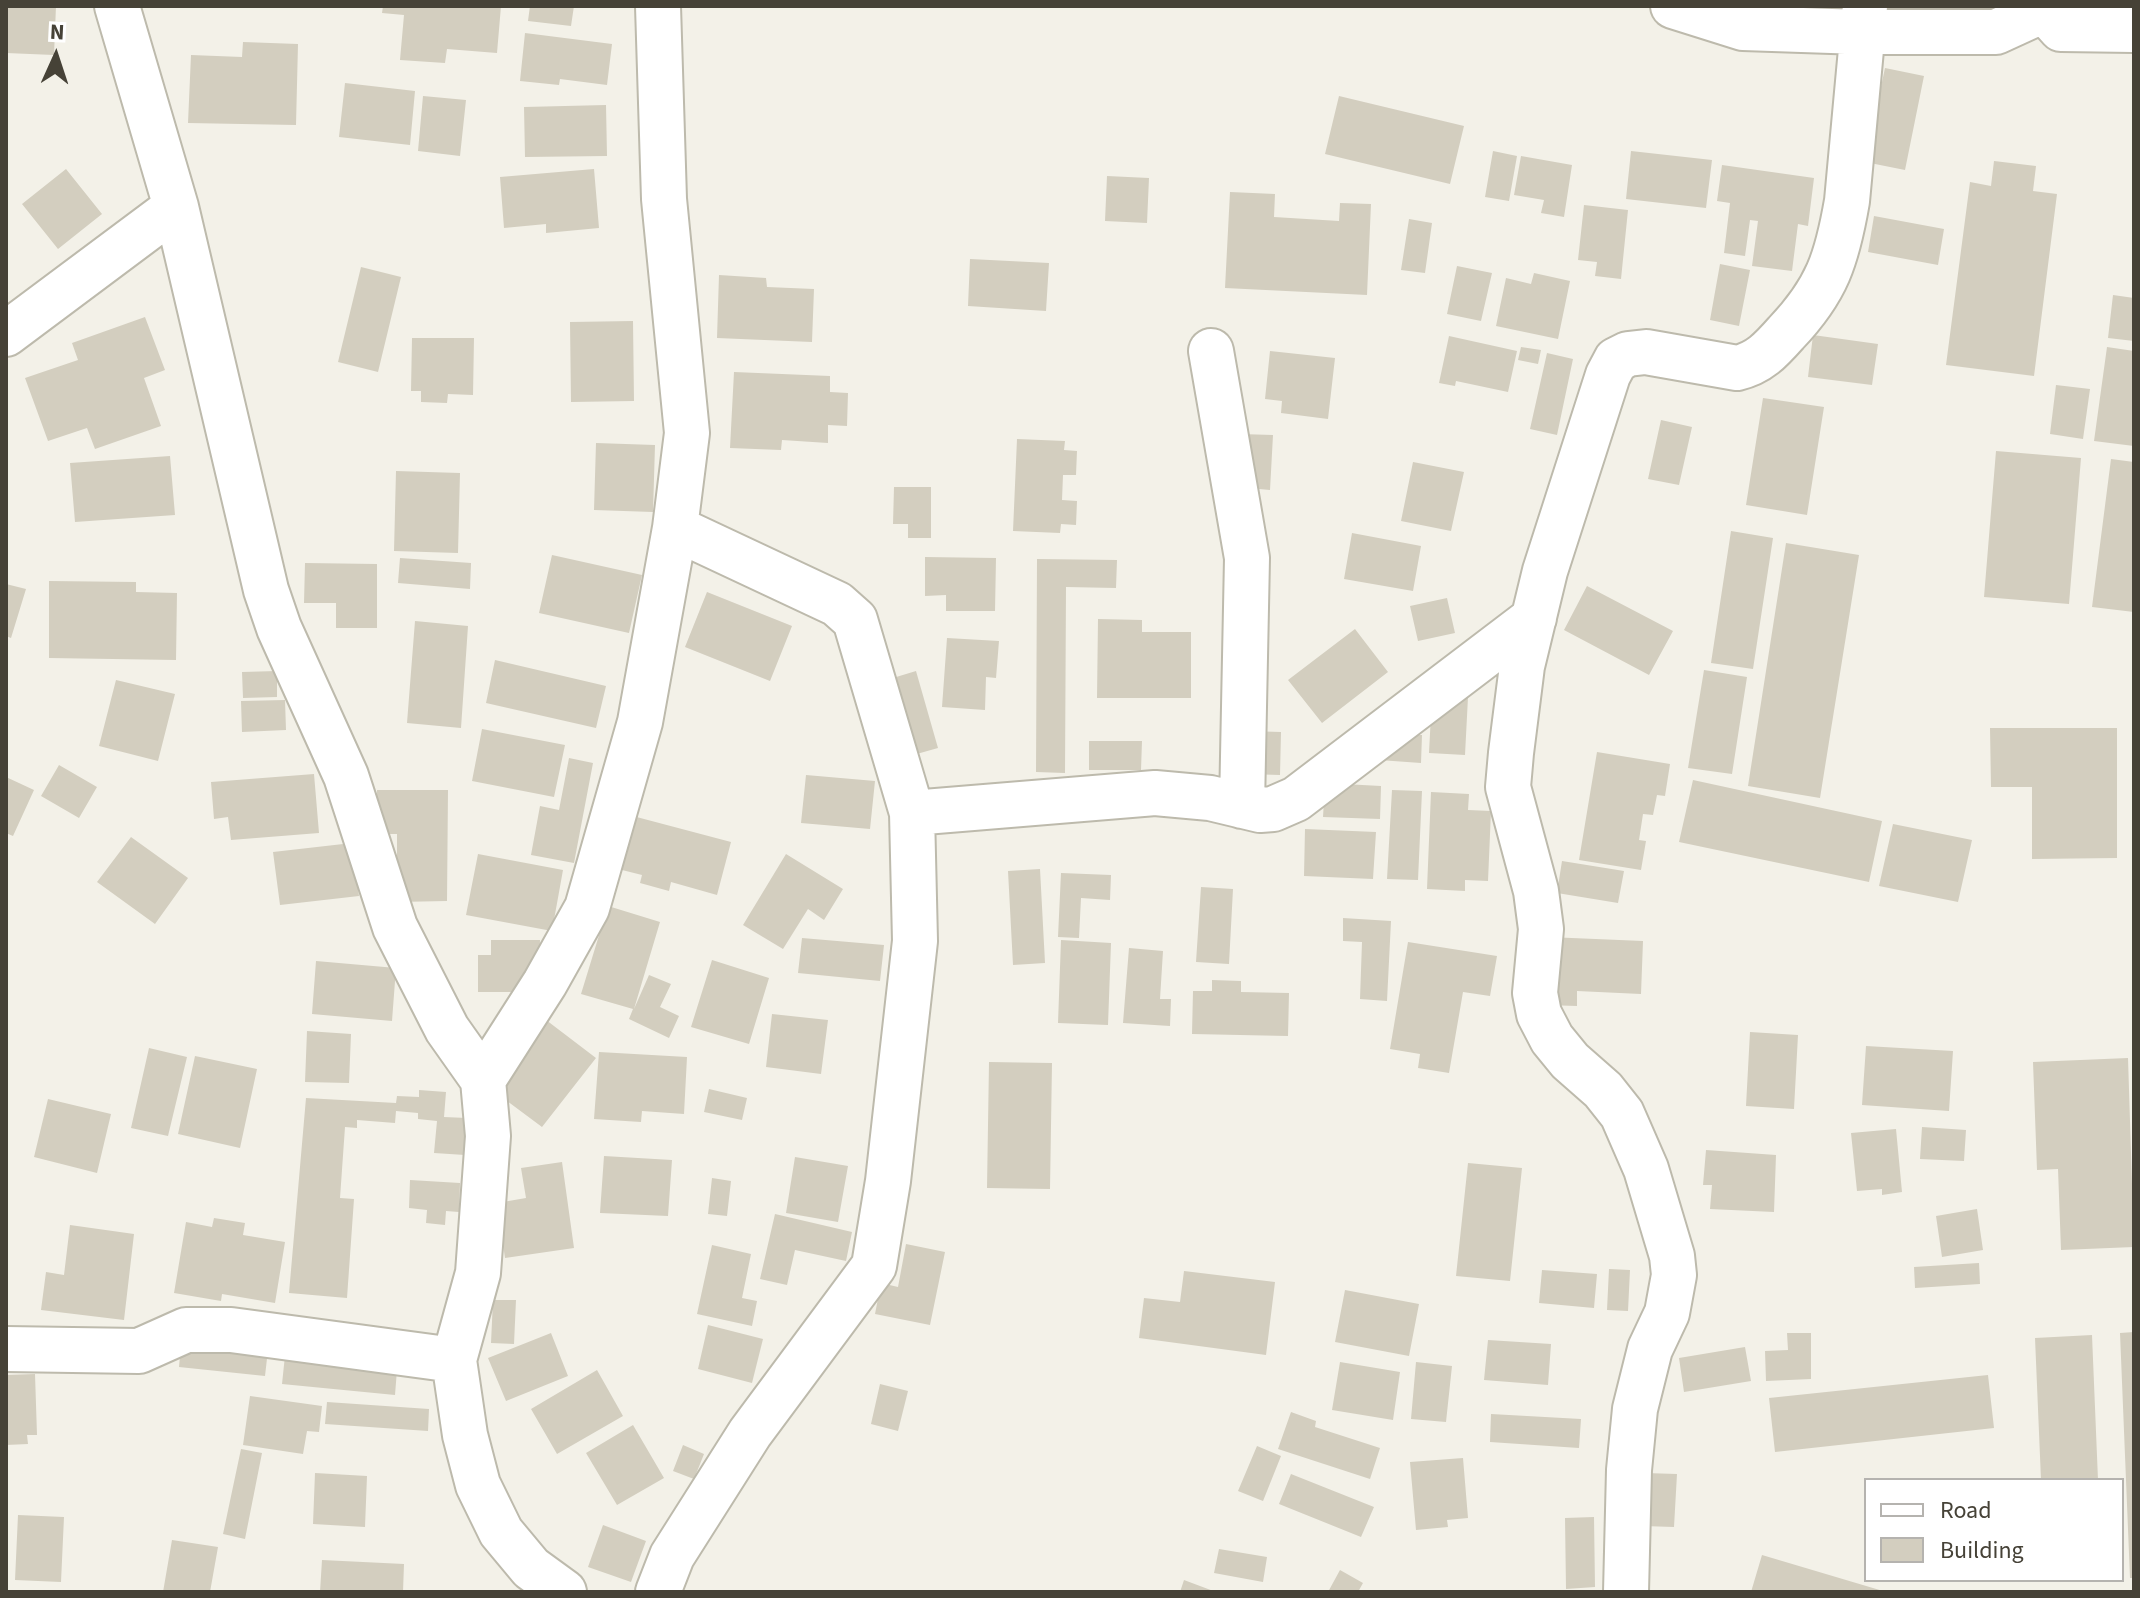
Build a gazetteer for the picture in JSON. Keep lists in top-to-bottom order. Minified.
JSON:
{"legend":["Road","Building"],"north":"top"}
